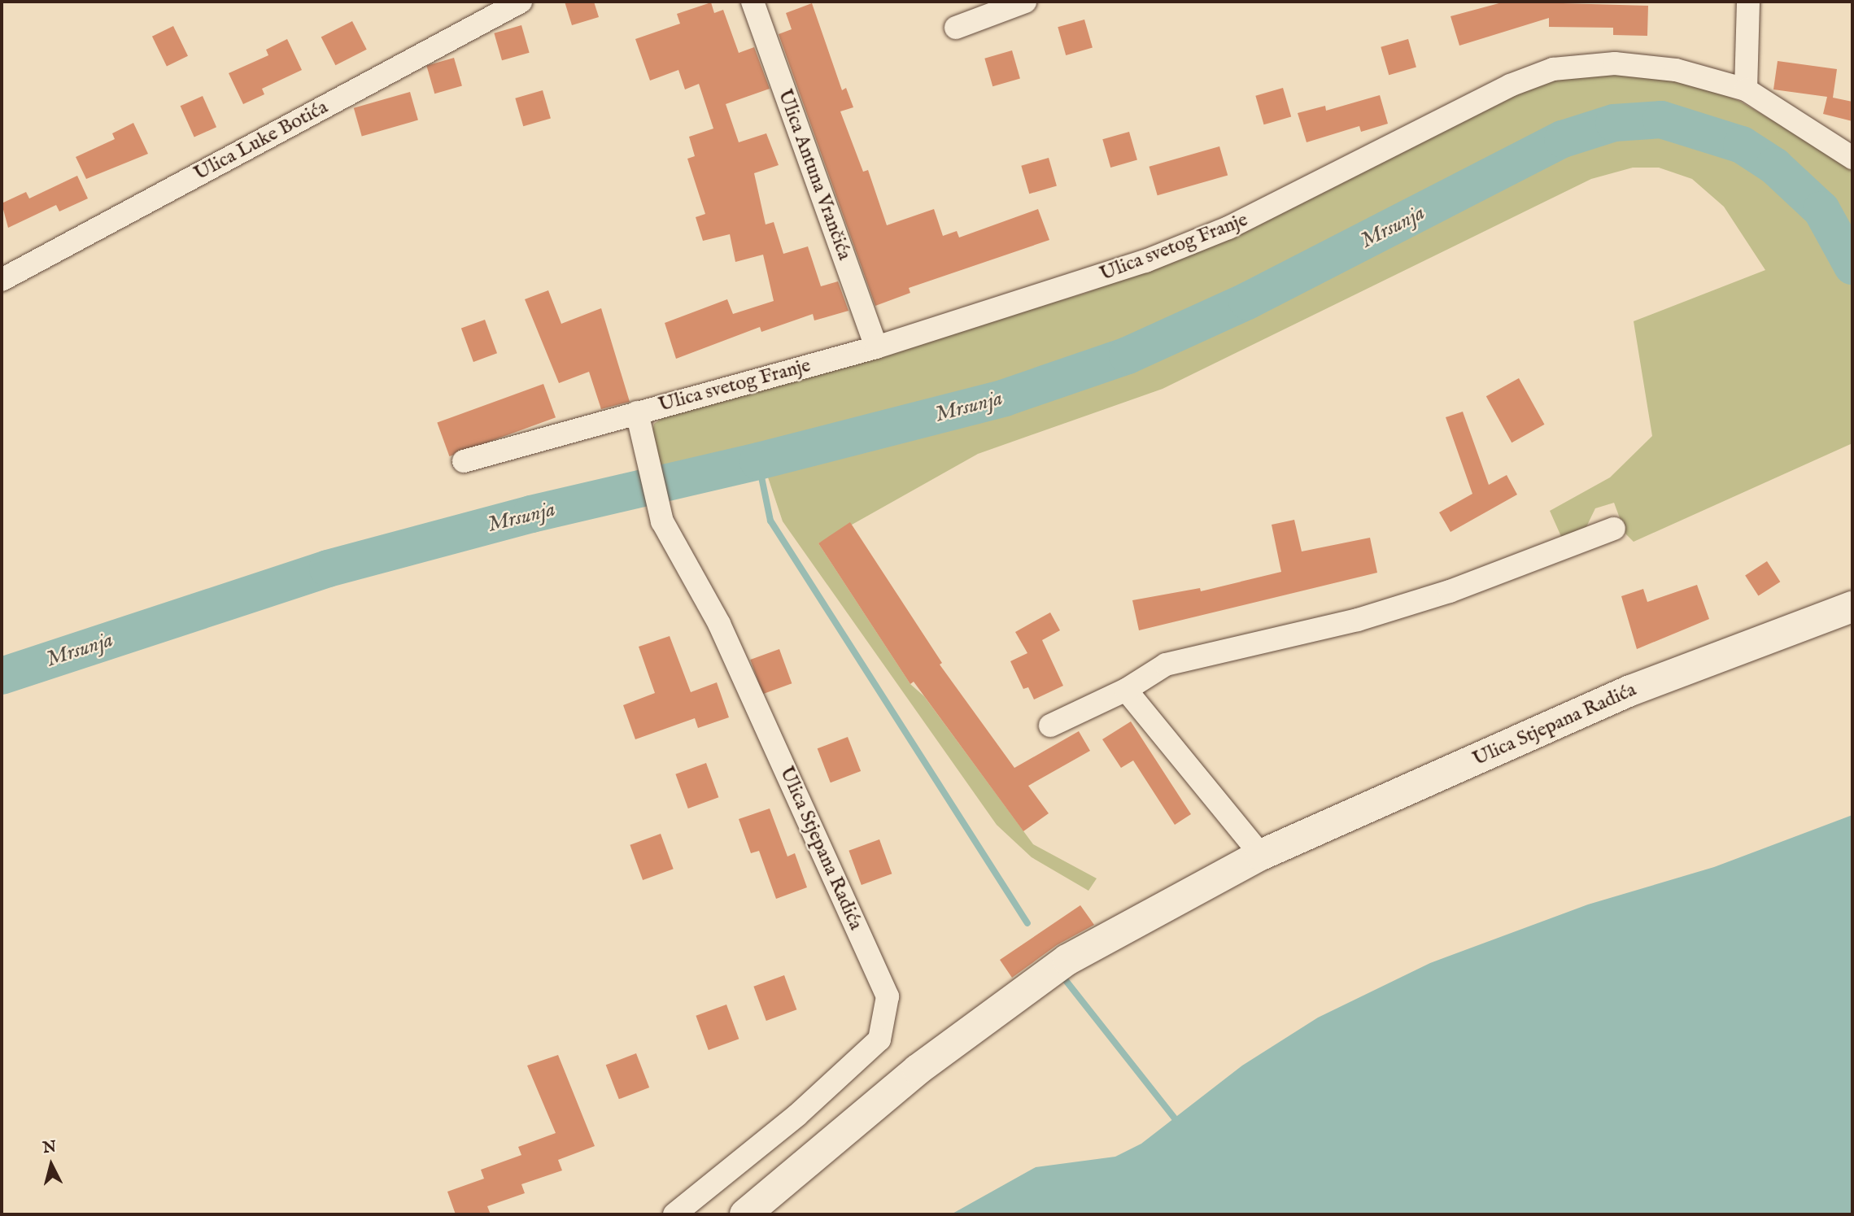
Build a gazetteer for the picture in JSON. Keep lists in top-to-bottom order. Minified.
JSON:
{"streets":{"main road":["Ulica Stjepana Radića"],"street":["Ulica Luke Botića","Ulica Antuna Vrančića","Ulica svetog Franje"]},"crossings":[["Ulica Antuna Vrančića","Ulica svetog Franje"],["Ulica svetog Franje","Ulica Stjepana Radića"]],"water":["Mrsunja"],"north":"top"}
